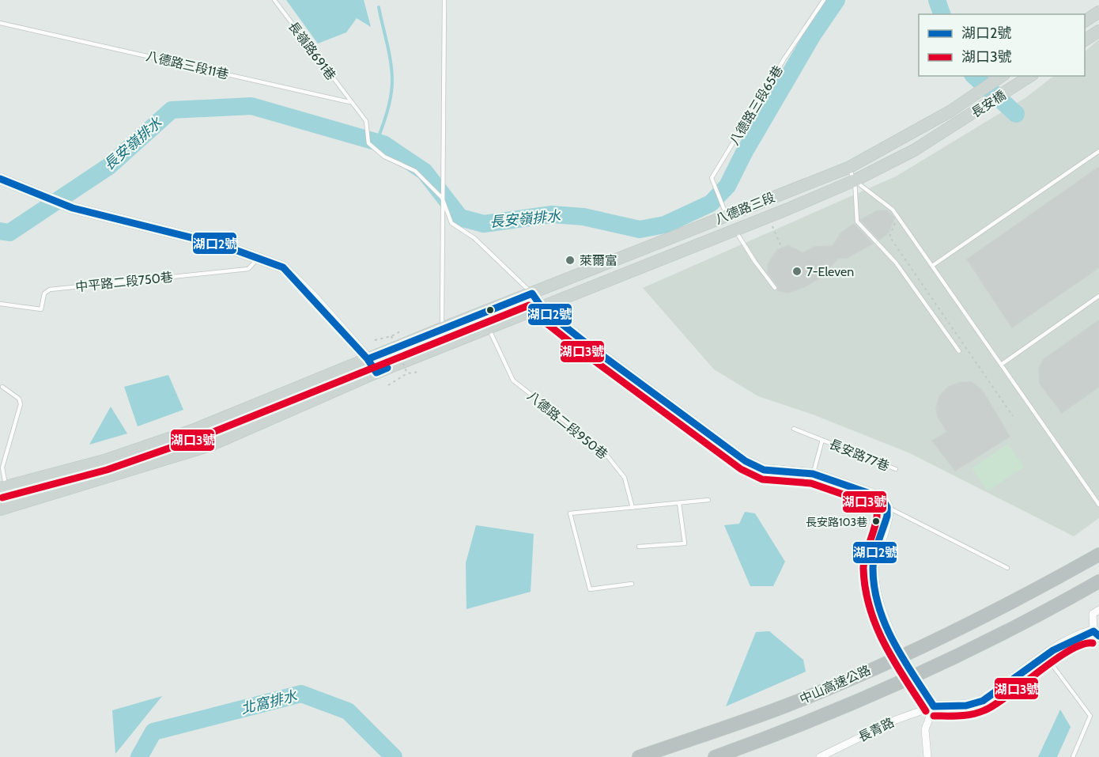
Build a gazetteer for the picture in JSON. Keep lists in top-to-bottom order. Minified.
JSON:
{"streets":{"highway":["中山高速公路"],"main road":["長安橋","八德路三段"],"street":["長青路"],"lane":["長嶺路691巷","八德路三段11巷","八德路三段65巷","中平路二段750巷","八德路二段950巷","長安路77巷"]},"crossings":[["長嶺路691巷","八德路三段11巷"],["長安橋","八德路三段"],["八德路三段65巷","八德路三段"],["八德路三段","八德路二段950巷"]],"water":["長安嶺排水","北窩排水"],"places":["萊爾富","7-Eleven","長安路103巷"],"lines":["transit line 湖口2號","transit line 湖口3號"],"legend":["湖口2號","湖口3號"]}
